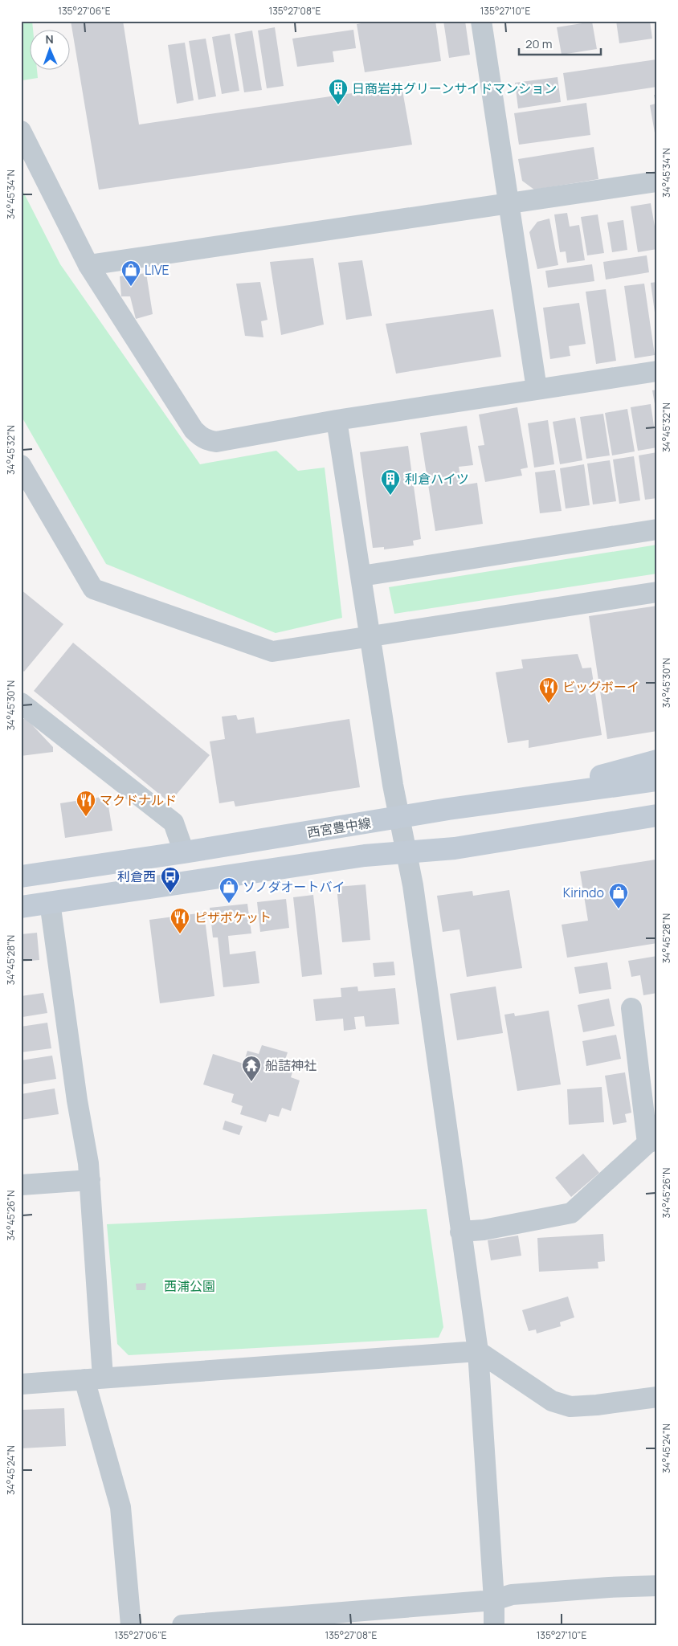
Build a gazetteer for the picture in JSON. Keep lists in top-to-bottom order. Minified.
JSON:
{"streets":{"main road":["西宮豊中線"]},"parks":["西浦公園"],"places":{"building":["日商岩井グリーンサイドマンション","利倉ハイツ"],"shop":["LIVE","ソノダオートバイ","Kirindo"],"restaurant":["ビッグボーイ","マクドナルド","ピザポケット"],"bus stop":["利倉西"],"temple":["船詰神社"]},"scale_bar":"20 m","north":"top","coordinates":["135°27'06\"E","135°27'08\"E","135°27'10\"E","34°45'34\"N","34°45'32\"N","34°45'30\"N","34°45'28\"N","34°45'26\"N","34°45'24\"N"]}
